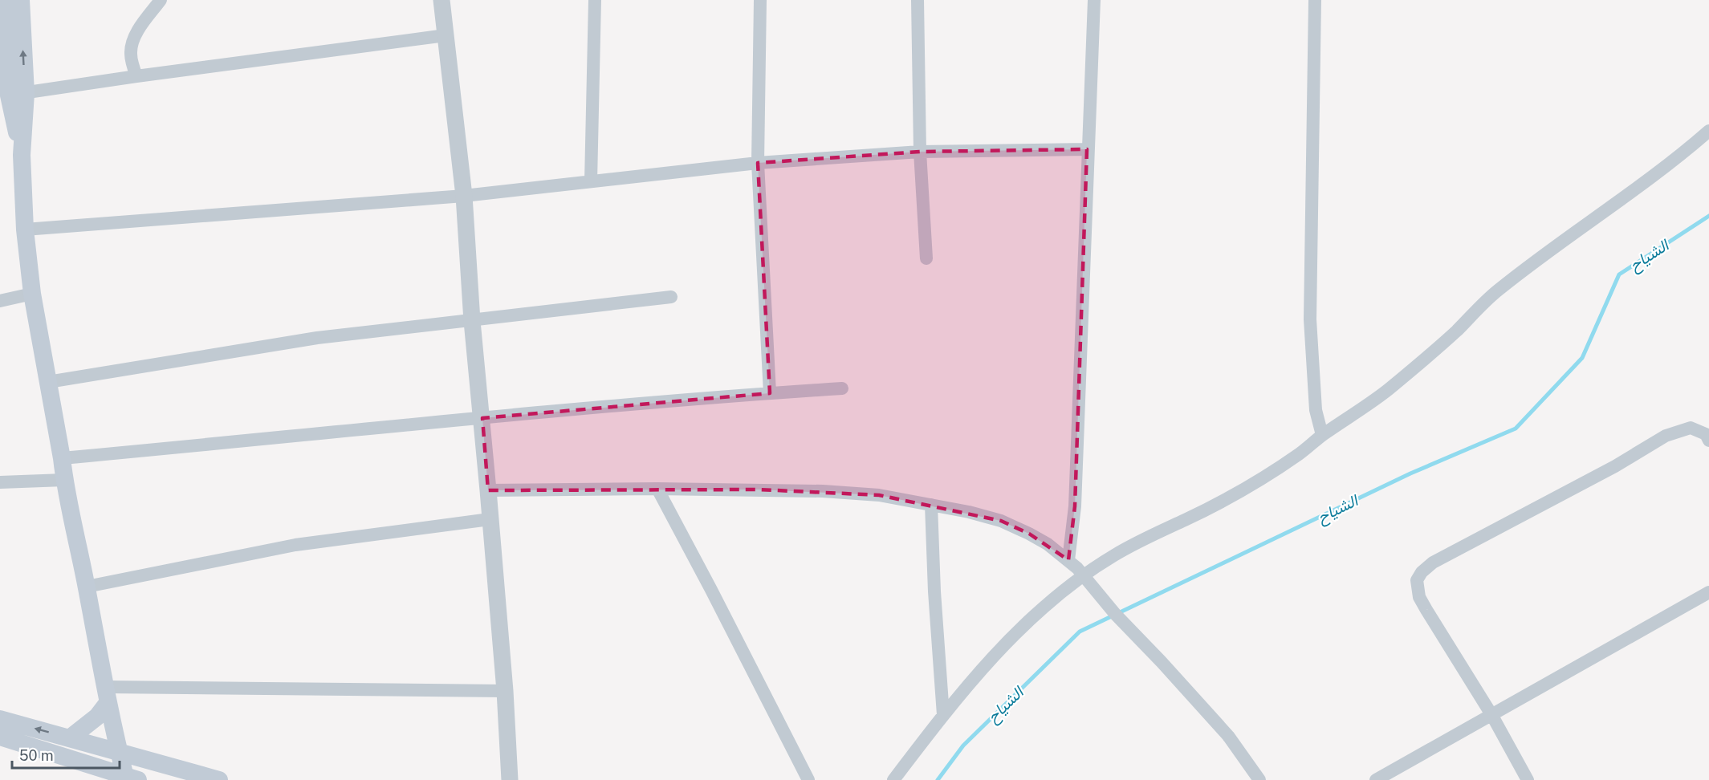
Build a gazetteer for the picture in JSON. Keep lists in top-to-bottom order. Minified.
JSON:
{"water":["الشياح"],"scale_bar":"50 m"}
